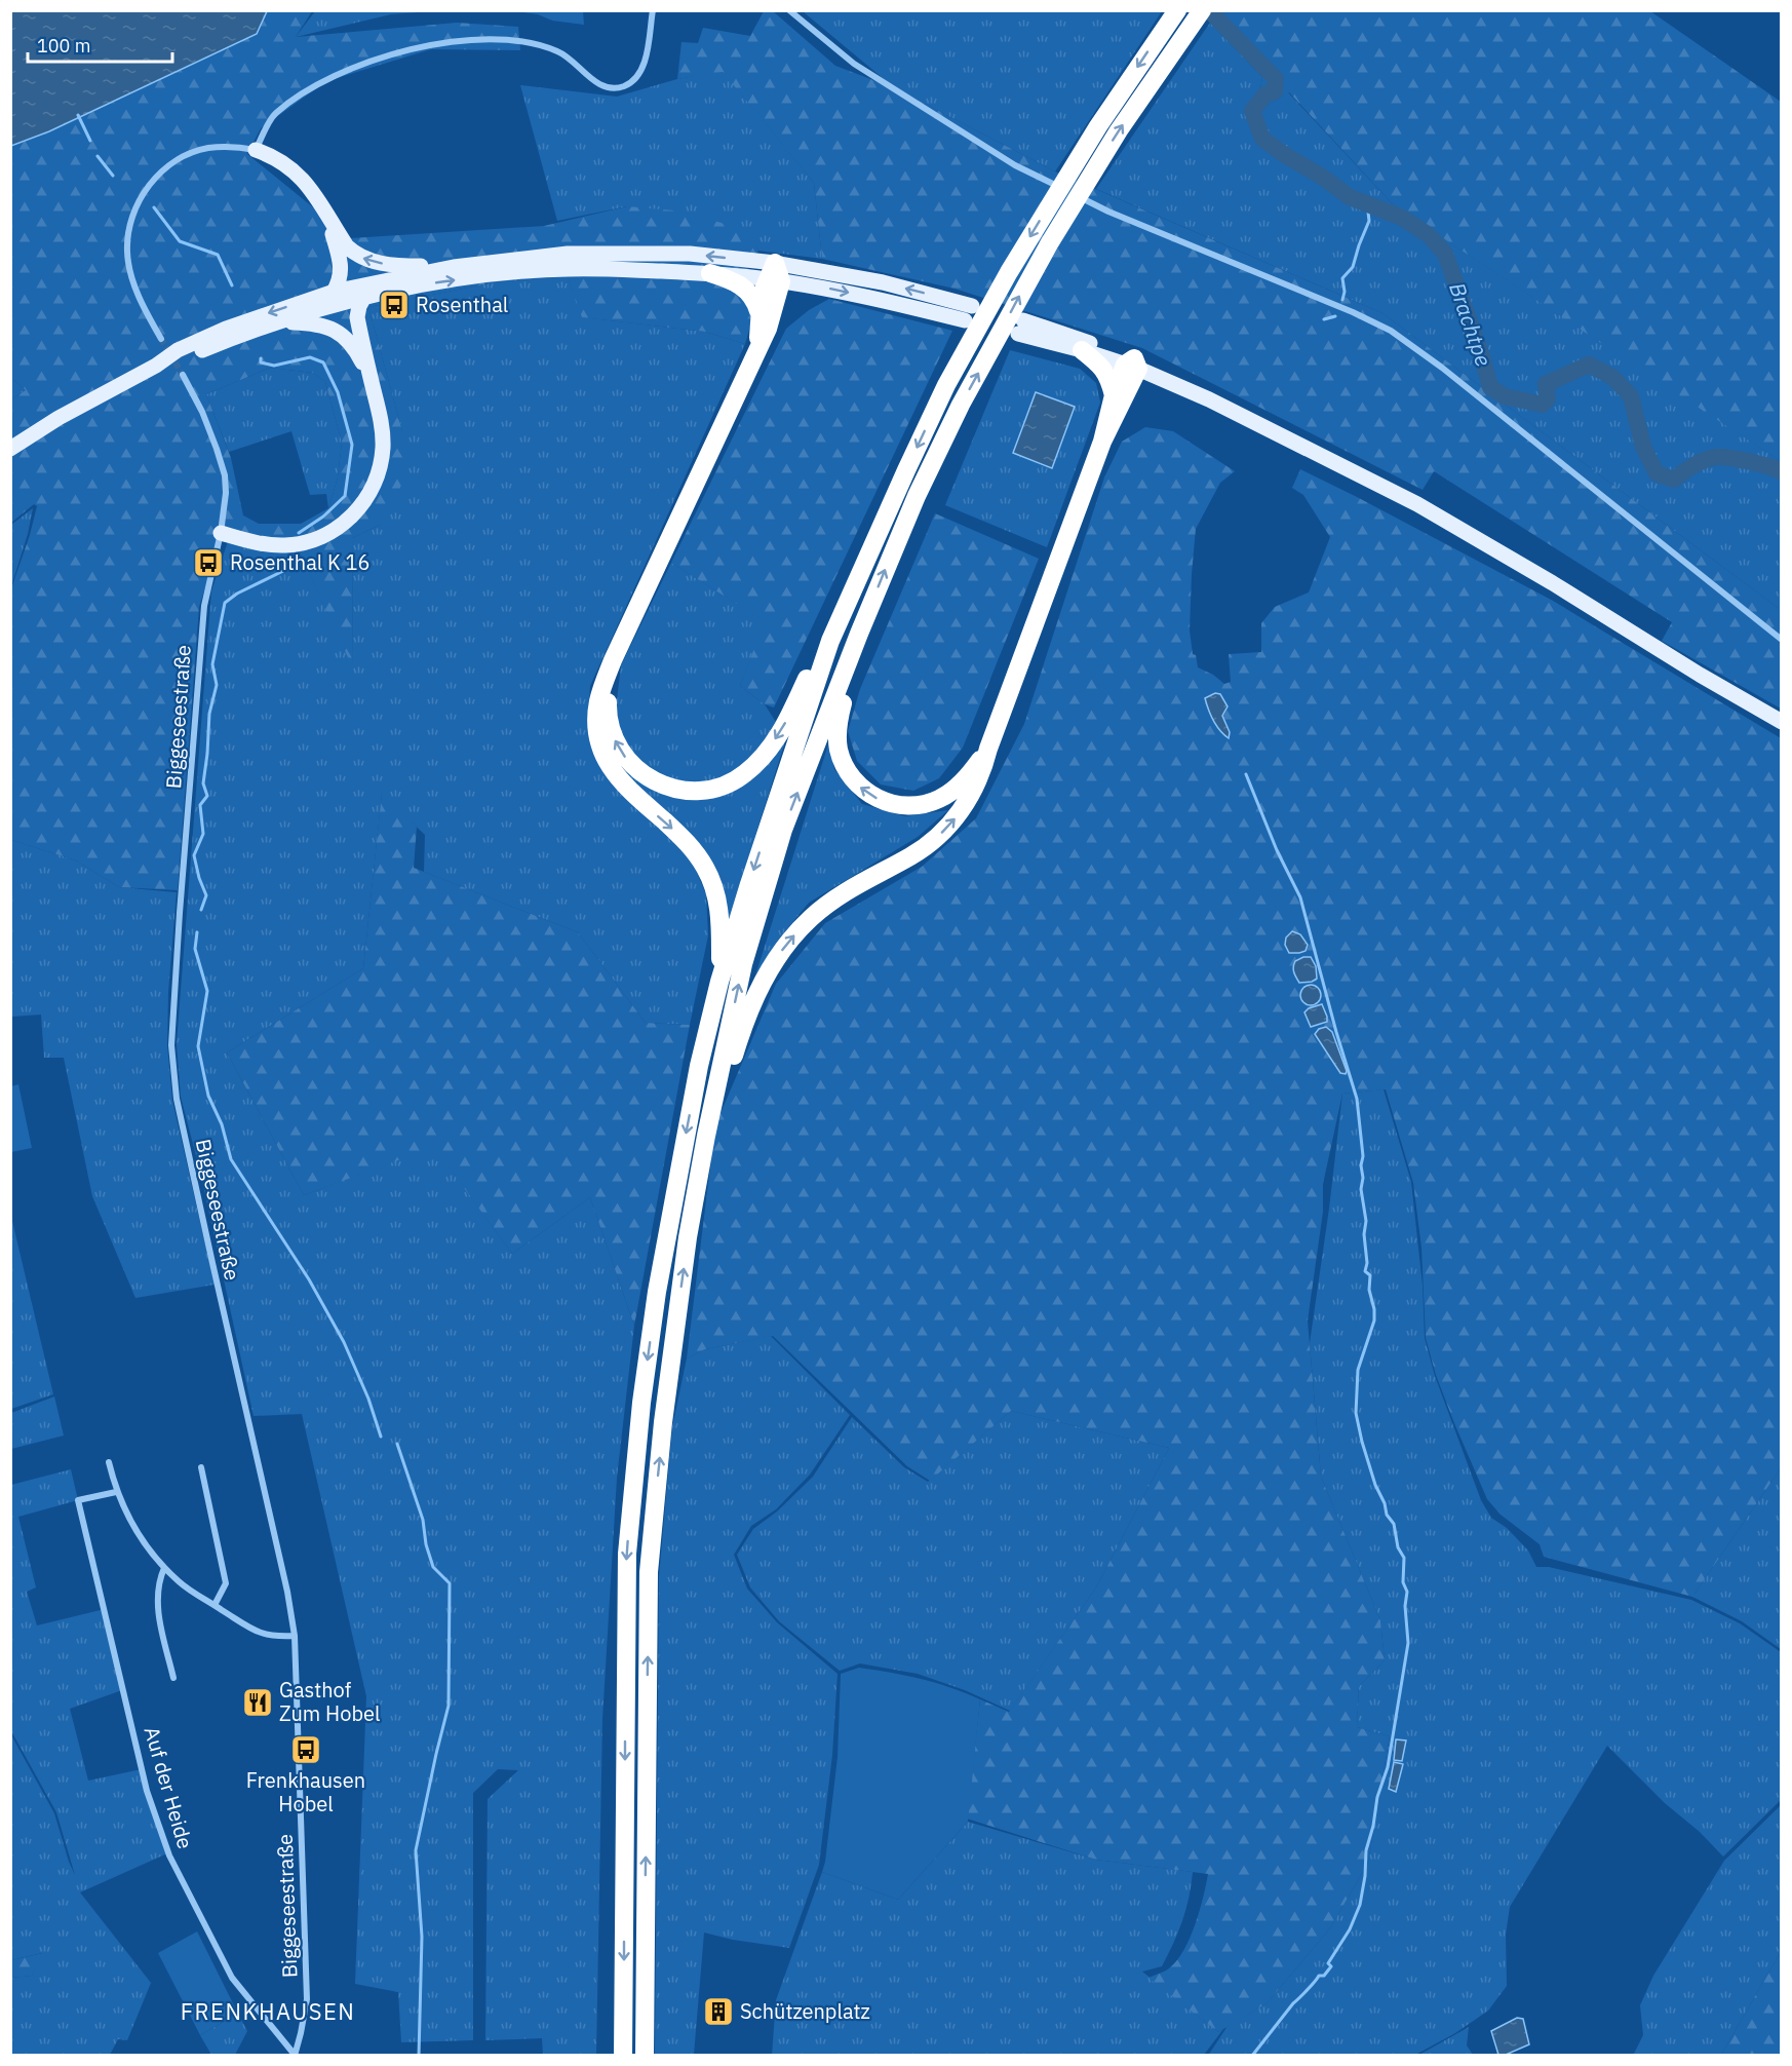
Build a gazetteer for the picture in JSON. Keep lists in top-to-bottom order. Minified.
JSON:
{"streets":{"street":["Biggeseestraße","Auf der Heide"]},"crossings":[["Biggeseestraße","Auf der Heide"]],"districts":["FRENKHAUSEN"],"water":["Brachtpe"],"places":{"bus stop":["Rosenthal","Rosenthal K 16","Frenkhausen Hobel"],"restaurant":["Gasthof Zum Hobel"],"building":["Schützenplatz"]},"scale_bar":"100 m"}
